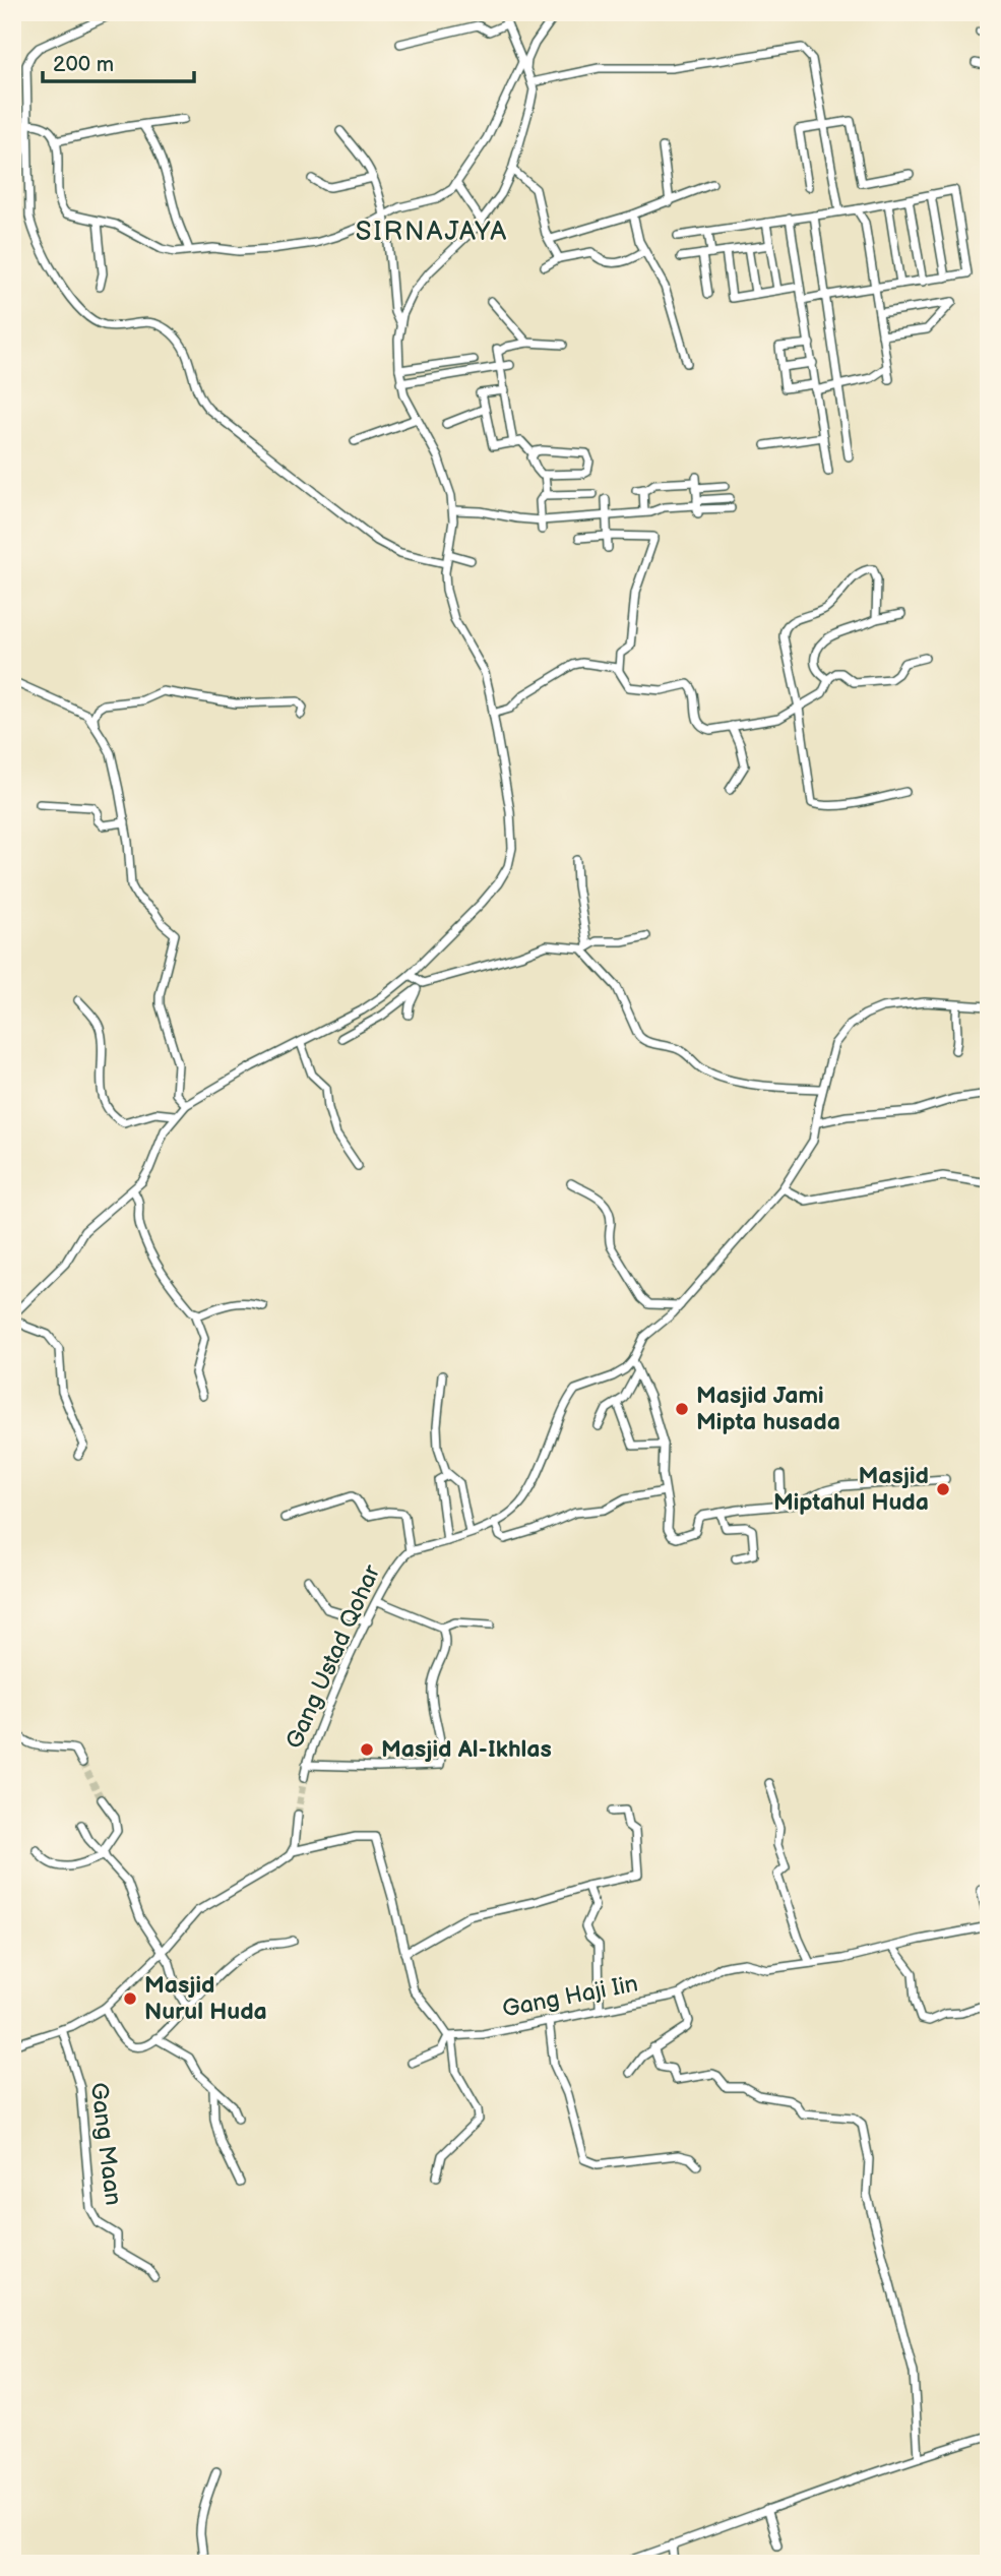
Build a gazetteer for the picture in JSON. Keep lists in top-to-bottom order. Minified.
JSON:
{"streets":{"street":["Gang Ustad Qohar","Gang Haji Iin","Gang Maan"]},"districts":["SIRNAJAYA"],"places":["Masjid Jami Mipta husada","Masjid Miptahul Huda","Masjid Al-Ikhlas","Masjid Nurul Huda"],"scale_bar":"200 m"}
